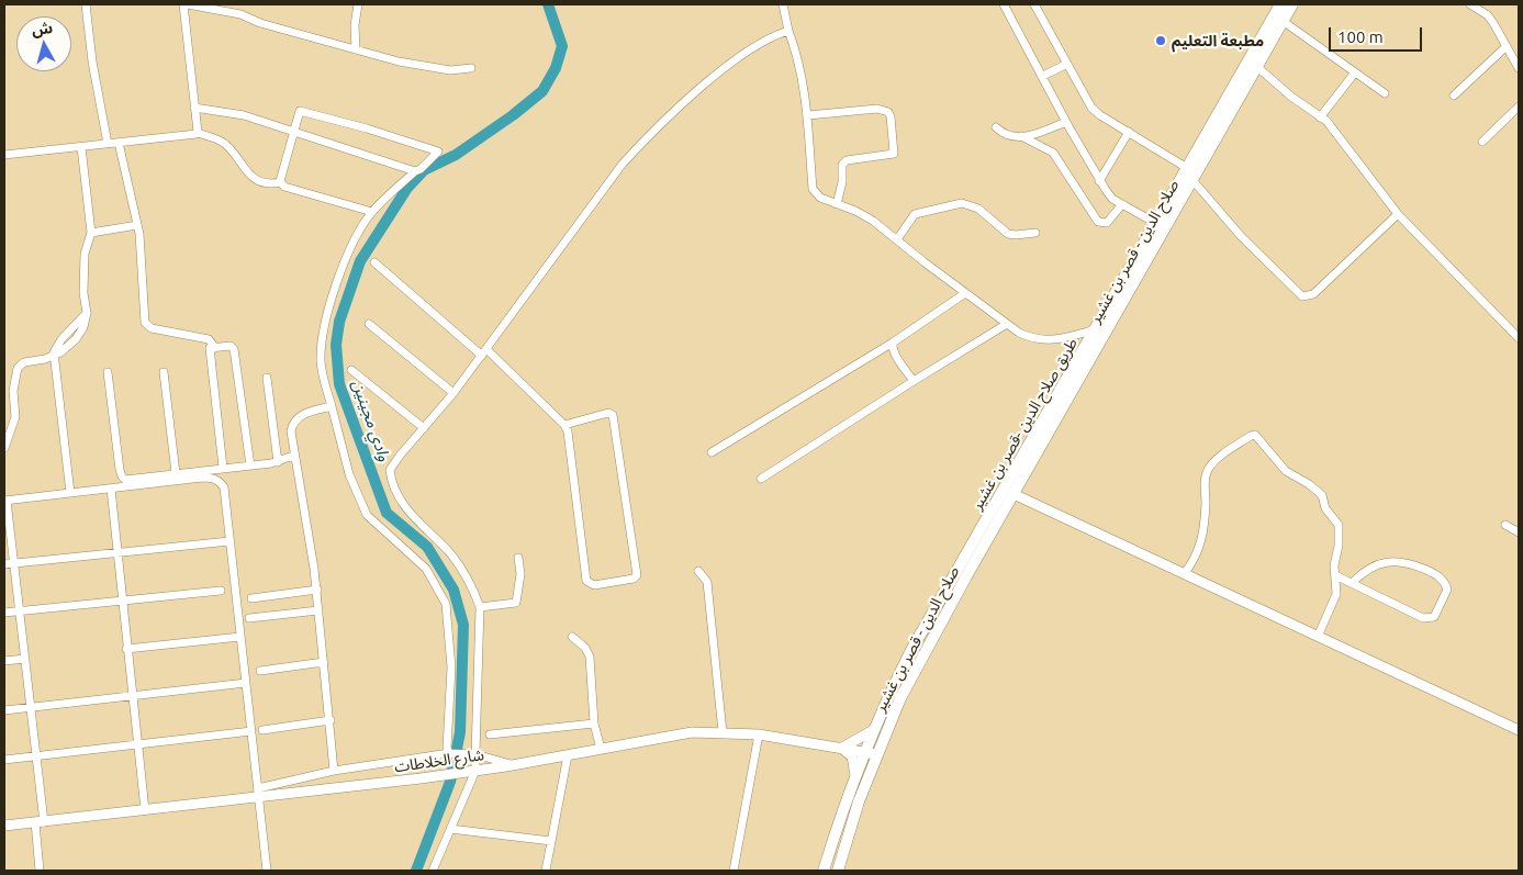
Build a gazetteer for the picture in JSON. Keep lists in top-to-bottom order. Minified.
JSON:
{"streets":{"highway":["صلاح الدين - قصر بن غشير","طريق صلاح الدين -قصر بن غشير"],"main road":["شارع الخلاطات"]},"crossings":[["صلاح الدين - قصر بن غشير","طريق صلاح الدين -قصر بن غشير"],["صلاح الدين - قصر بن غشير","شارع الخلاطات"],["طريق صلاح الدين -قصر بن غشير","شارع الخلاطات"]],"water":["وادي مجينين"],"places":["مطبعة التعليم"],"scale_bar":"100 m","north":"top"}
